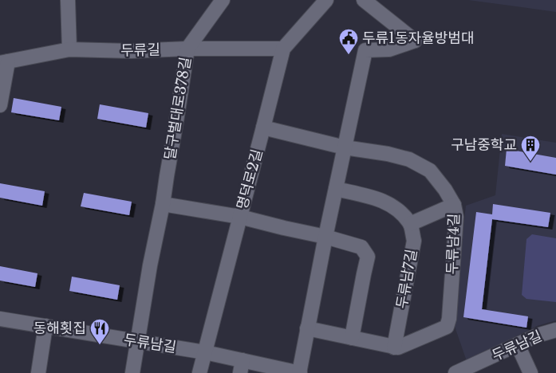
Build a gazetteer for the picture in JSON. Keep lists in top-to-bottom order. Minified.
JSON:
{"streets":{"street":["두류길","달구벌대로378길","명덕로2길","두류남4길","두류남7길","두류남길"]},"crossings":[["두류길","달구벌대로378길"],["두류길","명덕로2길"],["달구벌대로378길","두류남길"],["명덕로2길","두류남4길"],["명덕로2길","두류남길"],["두류남4길","두류남7길"]],"places":{"public building":["두류1동자율방범대"],"building":["구남중학교"],"restaurant":["동해횟집"]}}
